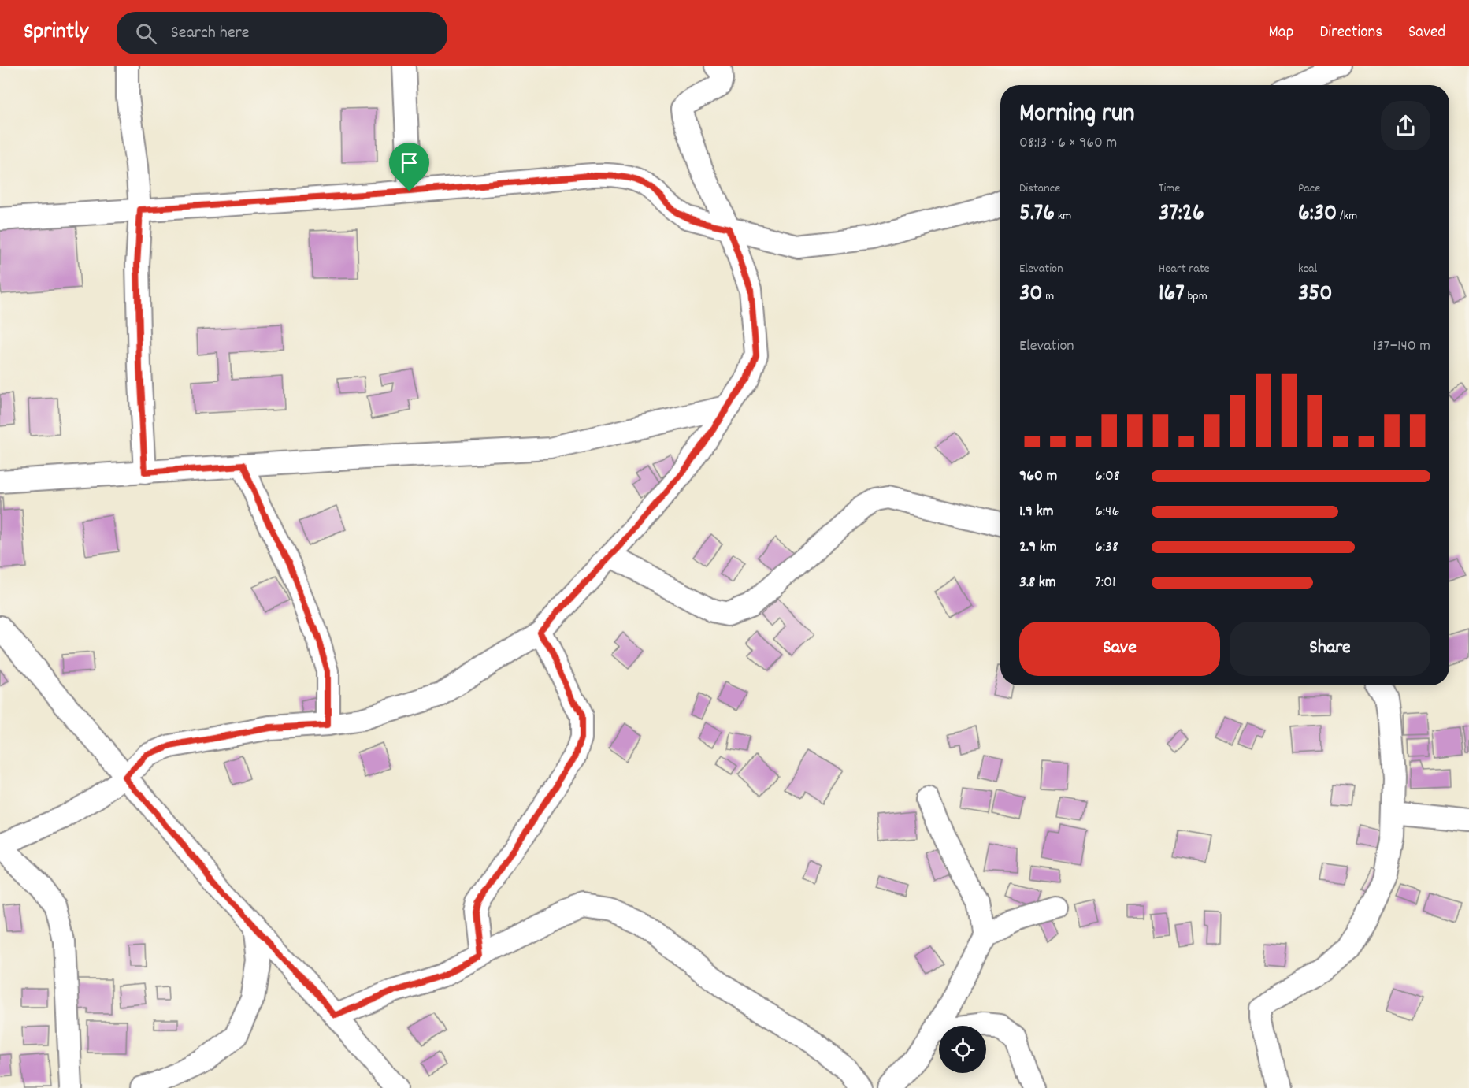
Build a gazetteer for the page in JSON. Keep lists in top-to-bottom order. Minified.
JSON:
{"page":{"header":"Sprintly","search":"Search here","nav":["Map","Directions","Saved"],"heading":["Morning run","08:13 · 6 × 960 m"],"stats":[["Distance","5.76 km"],["Time","37:26"],["Pace","6:30 /km"],["Elevation","30 m"],["Heart rate","167 bpm"],["kcal","350"]],"chart":["Elevation","137–140 m"],"list":[{"name":"960 m","note":"6:08"},{"name":"1.9 km","note":"6:46"},{"name":"2.9 km","note":"6:38"},{"name":"3.8 km","note":"7:01"}],"buttons":["Save","Share"]}}
